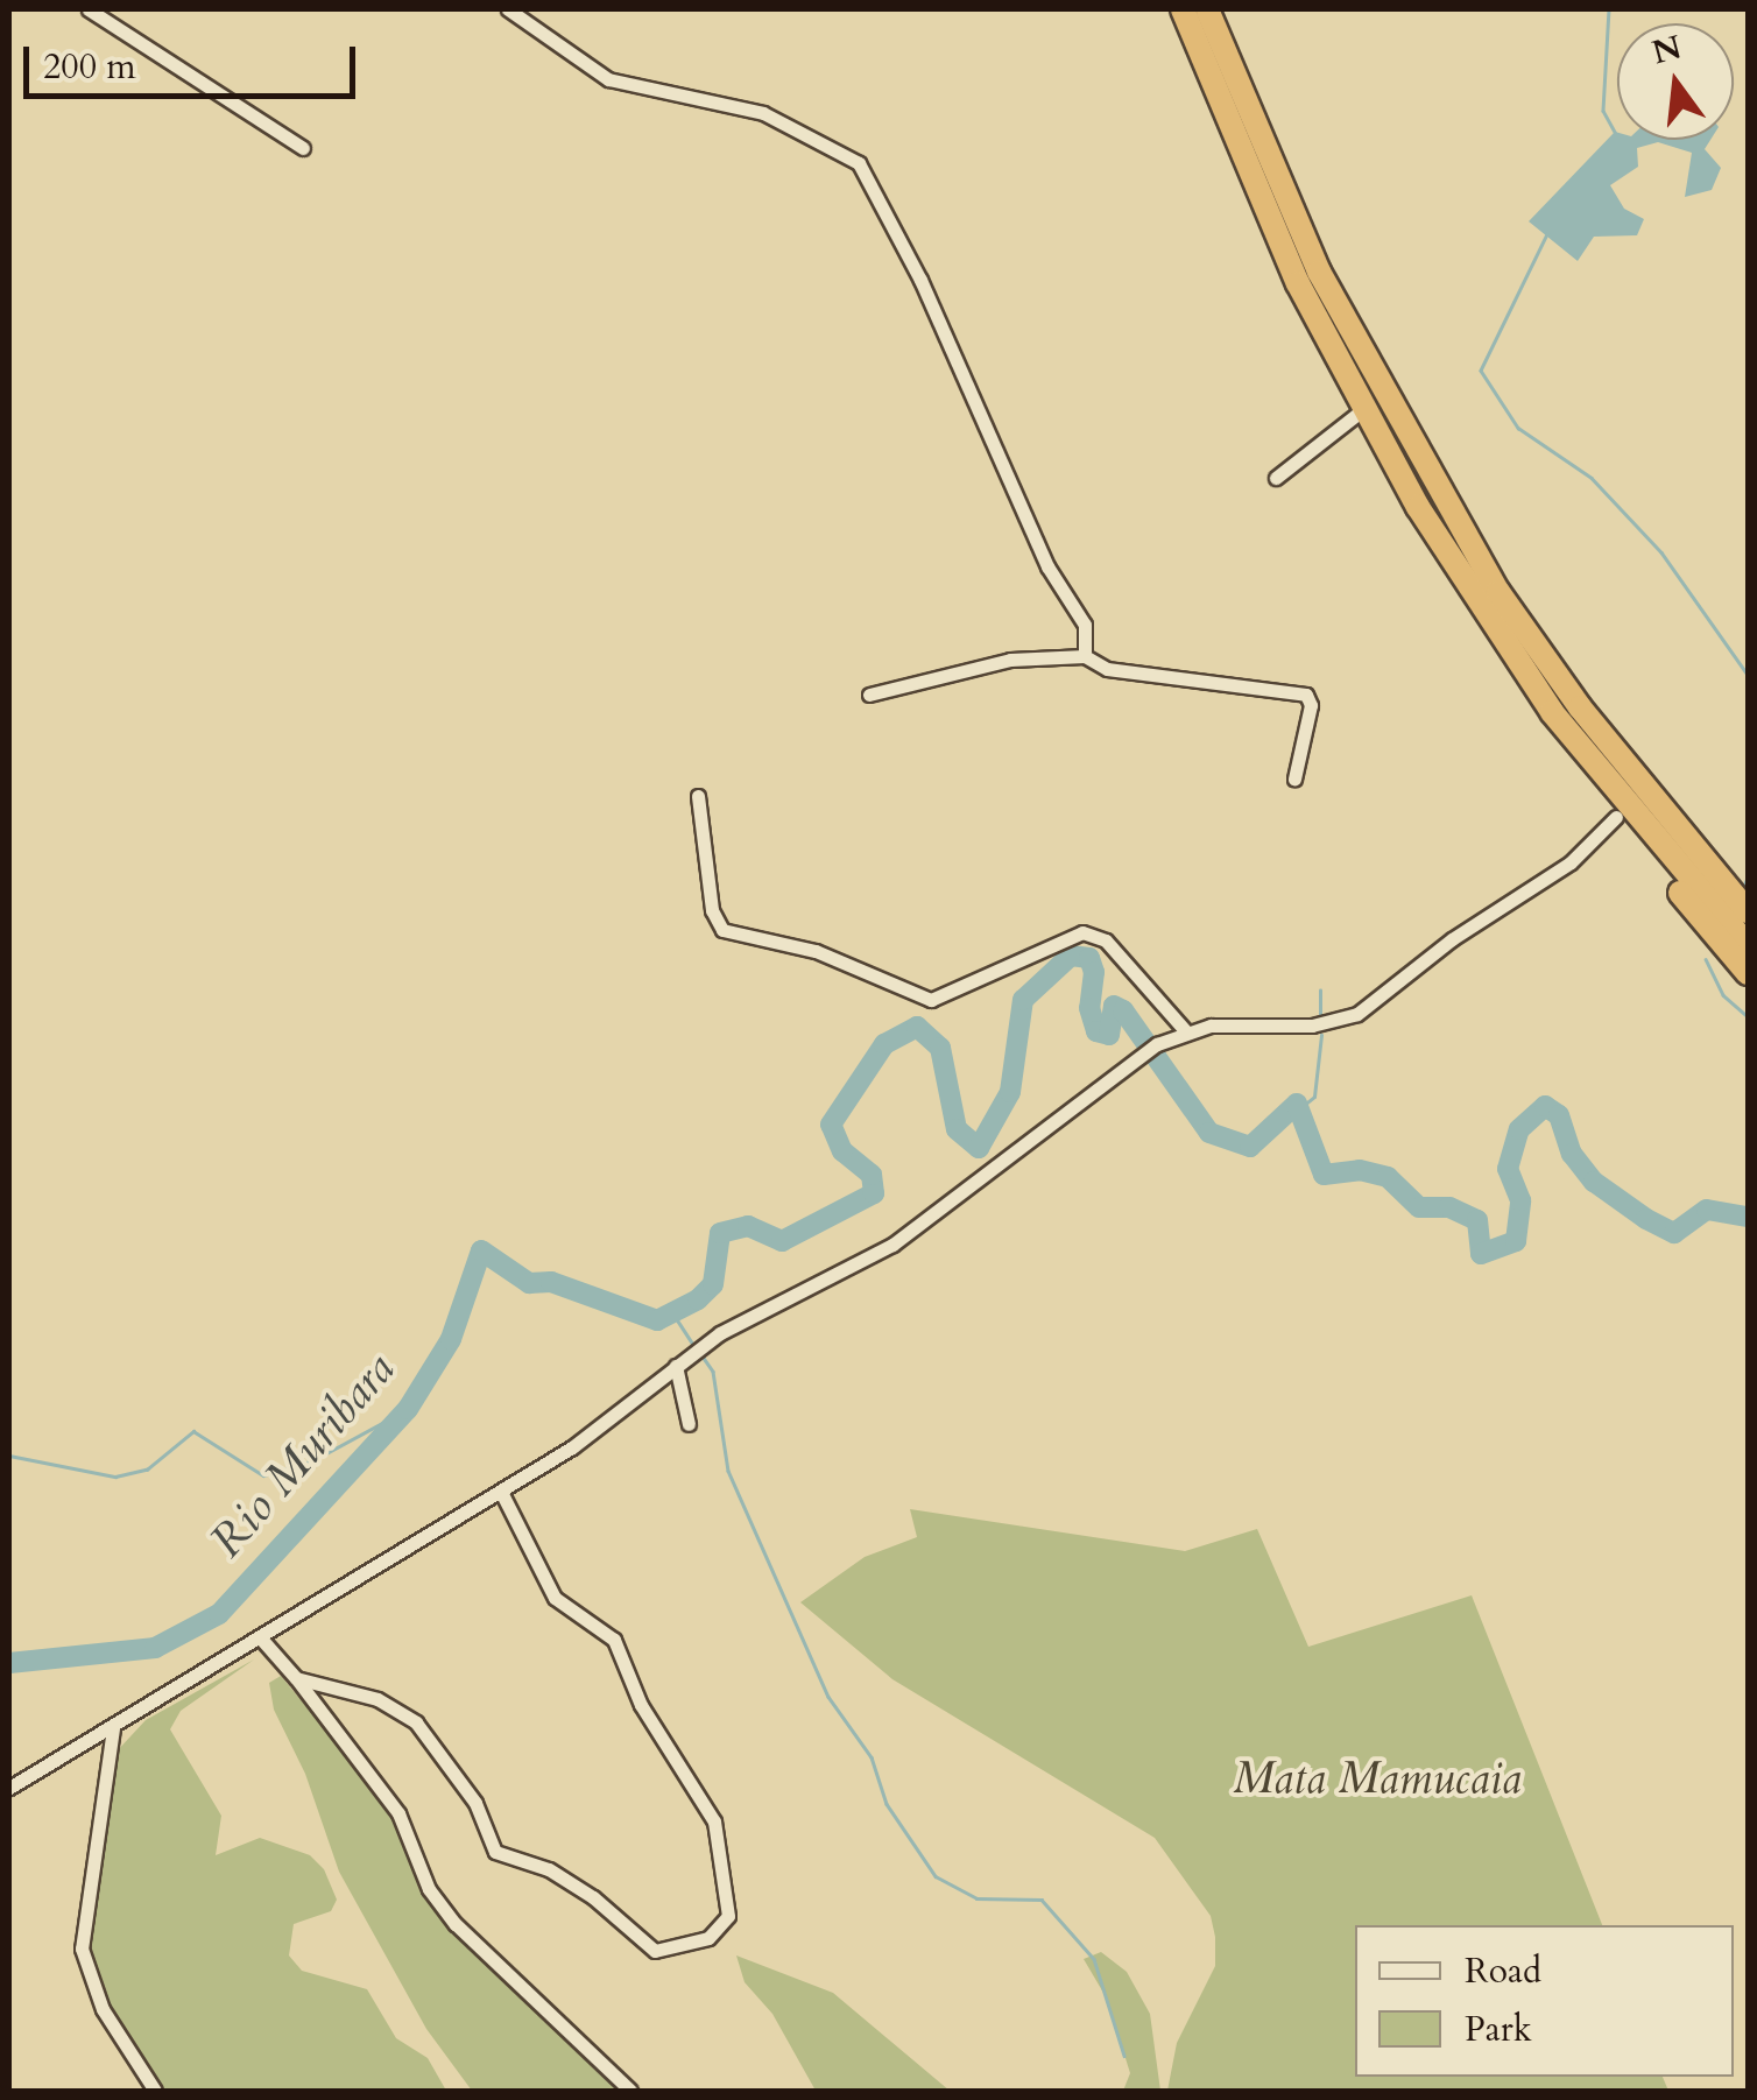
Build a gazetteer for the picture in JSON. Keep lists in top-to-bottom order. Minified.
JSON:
{"water":["Rio Muribara"],"parks":["Mata Mamucaia"],"legend":["Road","Park"],"scale_bar":"200 m","north":"top"}
